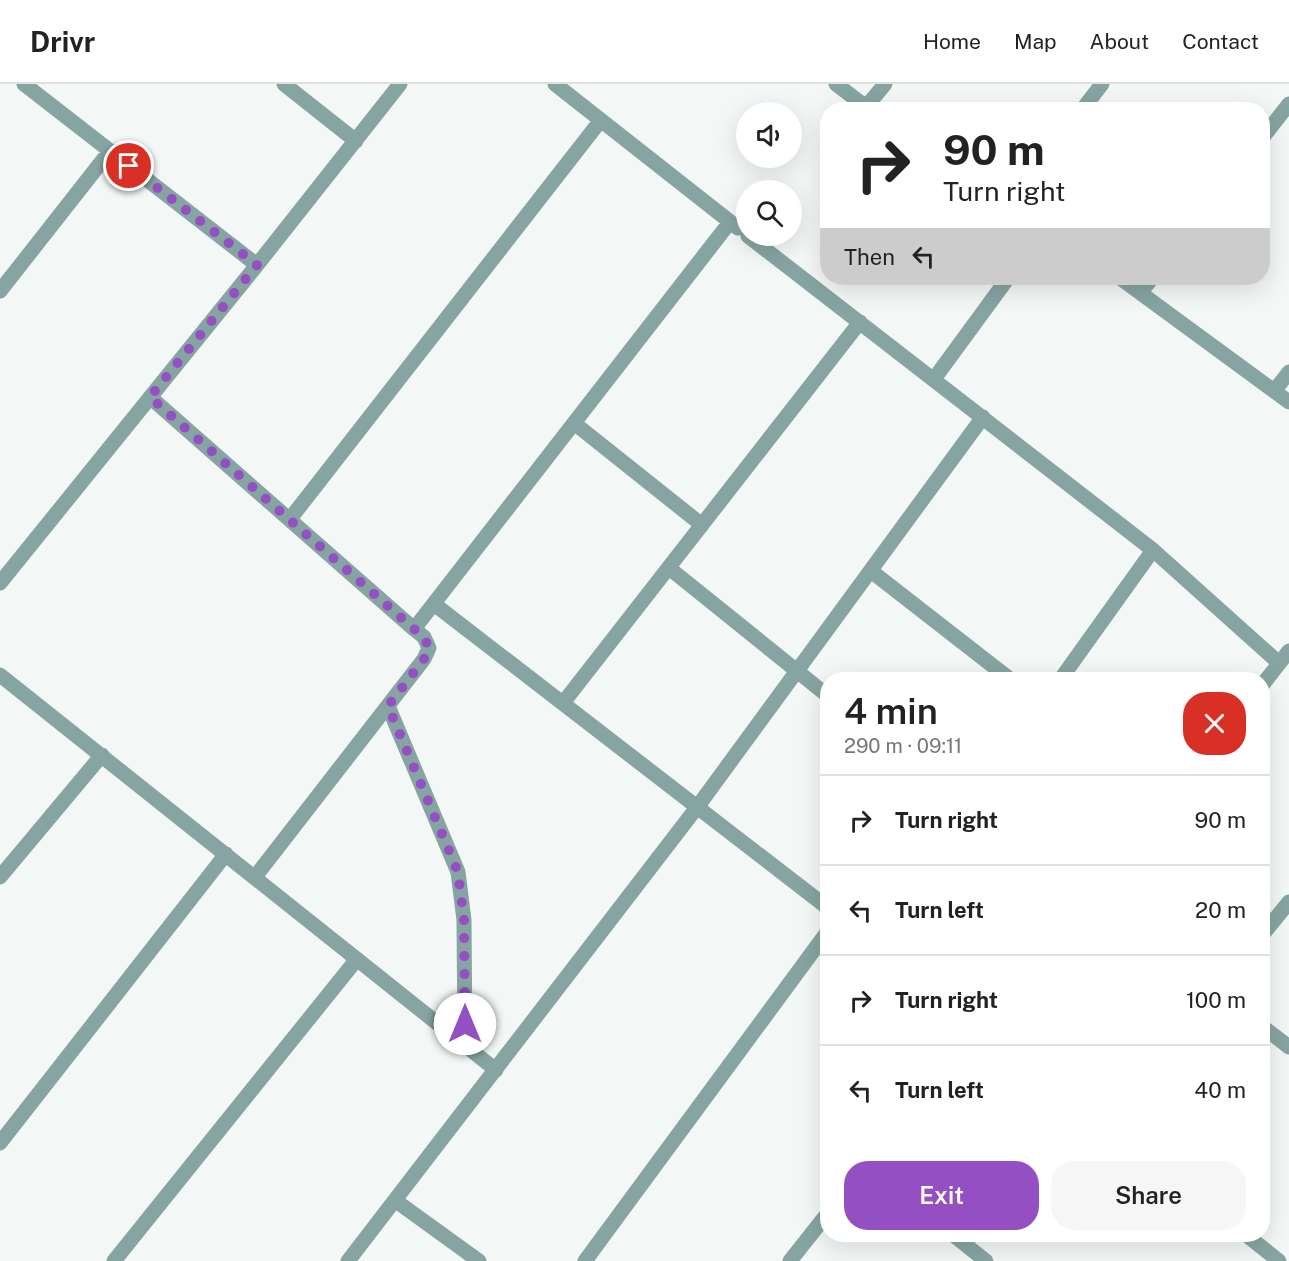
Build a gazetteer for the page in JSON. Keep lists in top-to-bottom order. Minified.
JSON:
{"page":{"header":"Drivr","nav":["Home","Map","About","Contact"],"turn":["90 m","Turn right"],"then":"Then","heading":["4 min","290 m · 09:11"],"list":[{"name":"Turn right","value":"90 m"},{"name":"Turn left","value":"20 m"},{"name":"Turn right","value":"100 m"},{"name":"Turn left","value":"40 m"}],"buttons":["Exit","Share"]}}
